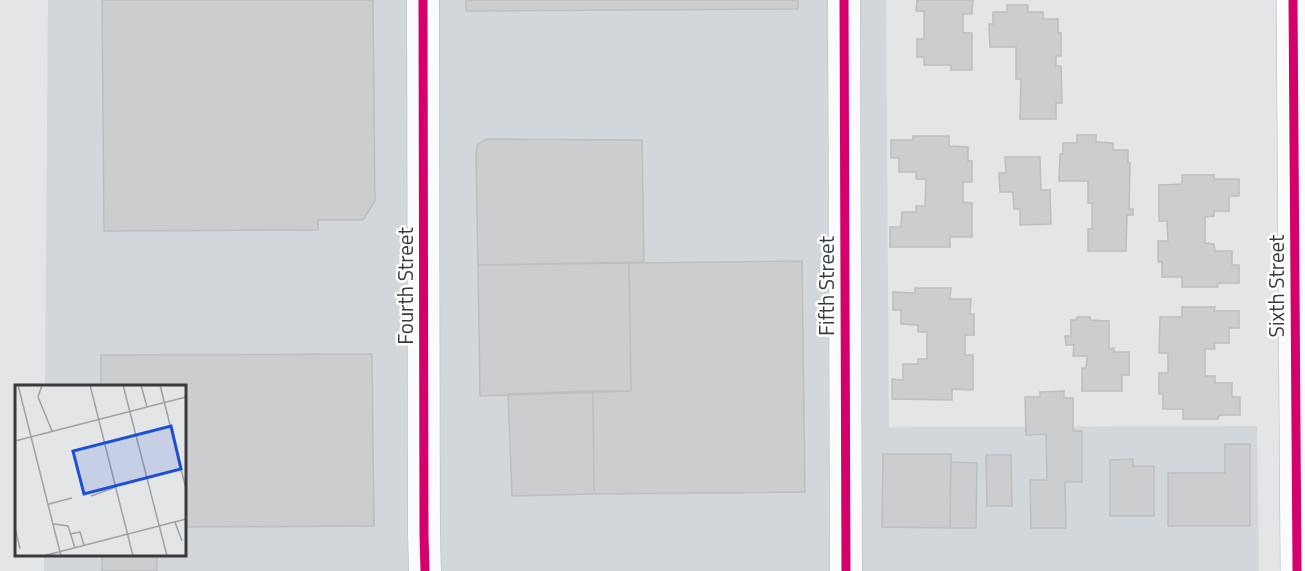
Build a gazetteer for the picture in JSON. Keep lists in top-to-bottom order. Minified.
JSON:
{"streets":{"street":["Fourth Street","Fifth Street","Sixth Street"]}}
